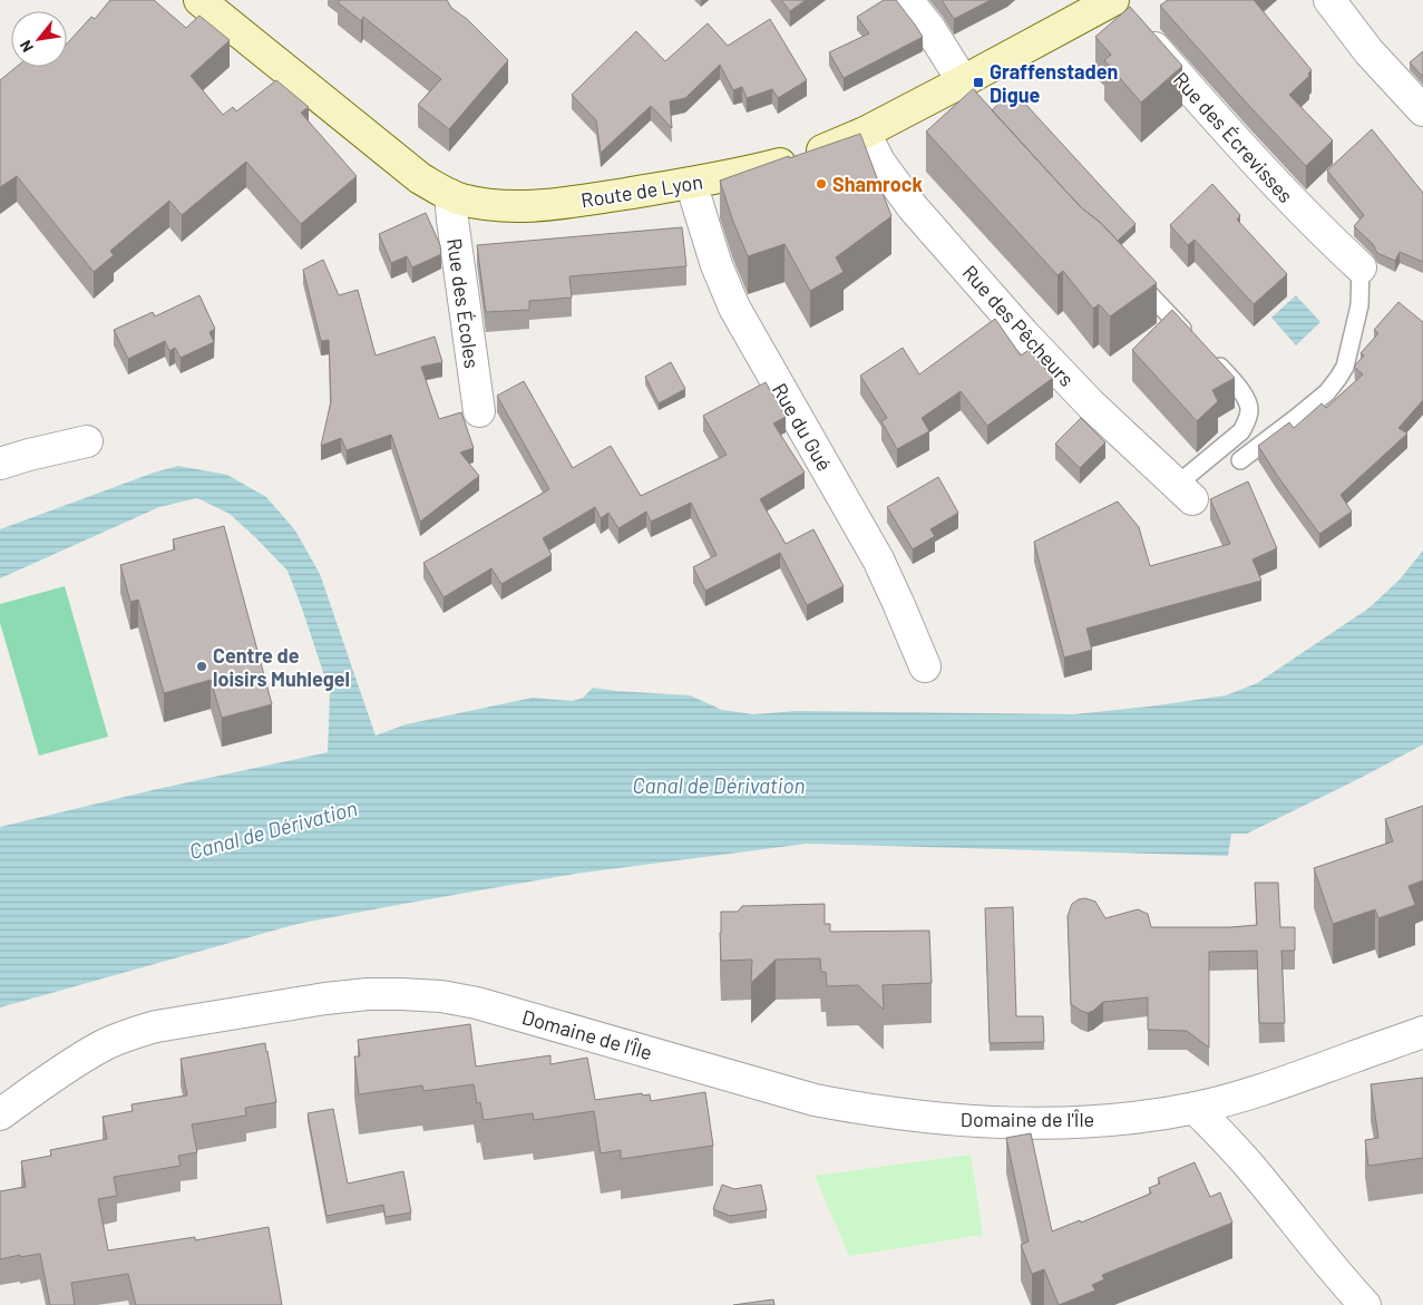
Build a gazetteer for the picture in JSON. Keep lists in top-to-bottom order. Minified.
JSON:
{"streets":{"main road":["Route de Lyon"],"street":["Rue des Écrevisses","Rue des Écoles","Rue des Pêcheurs","Rue du Gué","Domaine de l'Île"]},"crossings":[["Rue des Écrevisses","Route de Lyon"],["Route de Lyon","Rue des Écoles"],["Route de Lyon","Rue des Pêcheurs"],["Route de Lyon","Rue du Gué"]],"water":["Canal de Dérivation"],"places":{"transit":["Graffenstaden Digue"],"other":["Shamrock","Centre de loisirs Muhlegel"]},"north":"bottom left"}
